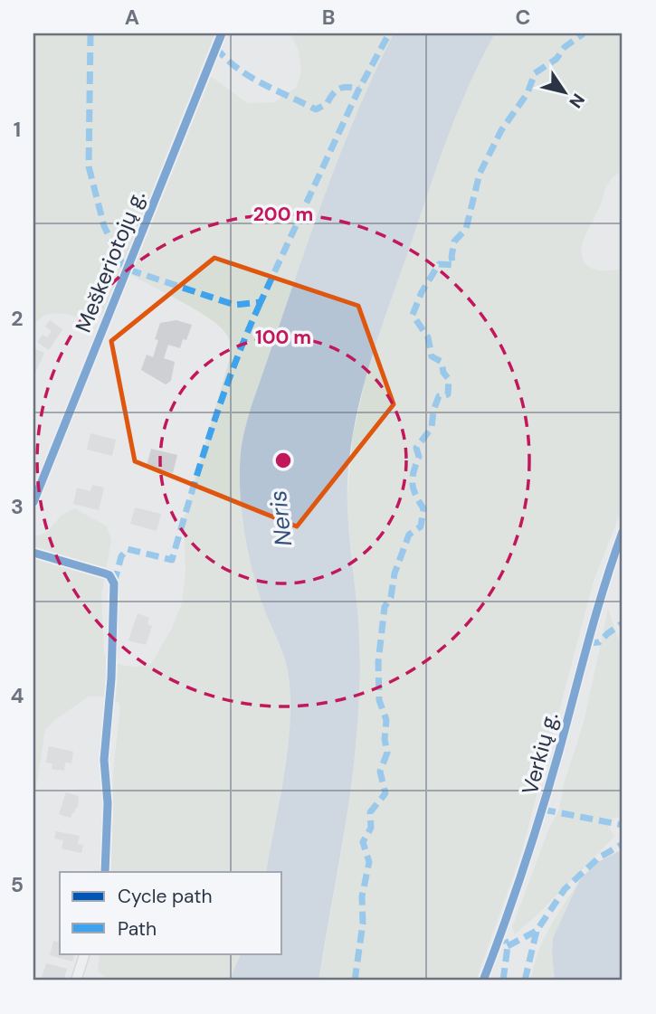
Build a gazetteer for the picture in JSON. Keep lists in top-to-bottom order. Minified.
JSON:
{"streets":{"street":["Meškeriotojų g.","Verkių g."]},"water":["Neris"],"legend":["Cycle path","Path"],"north":"bottom right","grid":{"columns":["A","B","C"],"rows":["1","2","3","4","5"]},"rings":["200 m","100 m"]}
